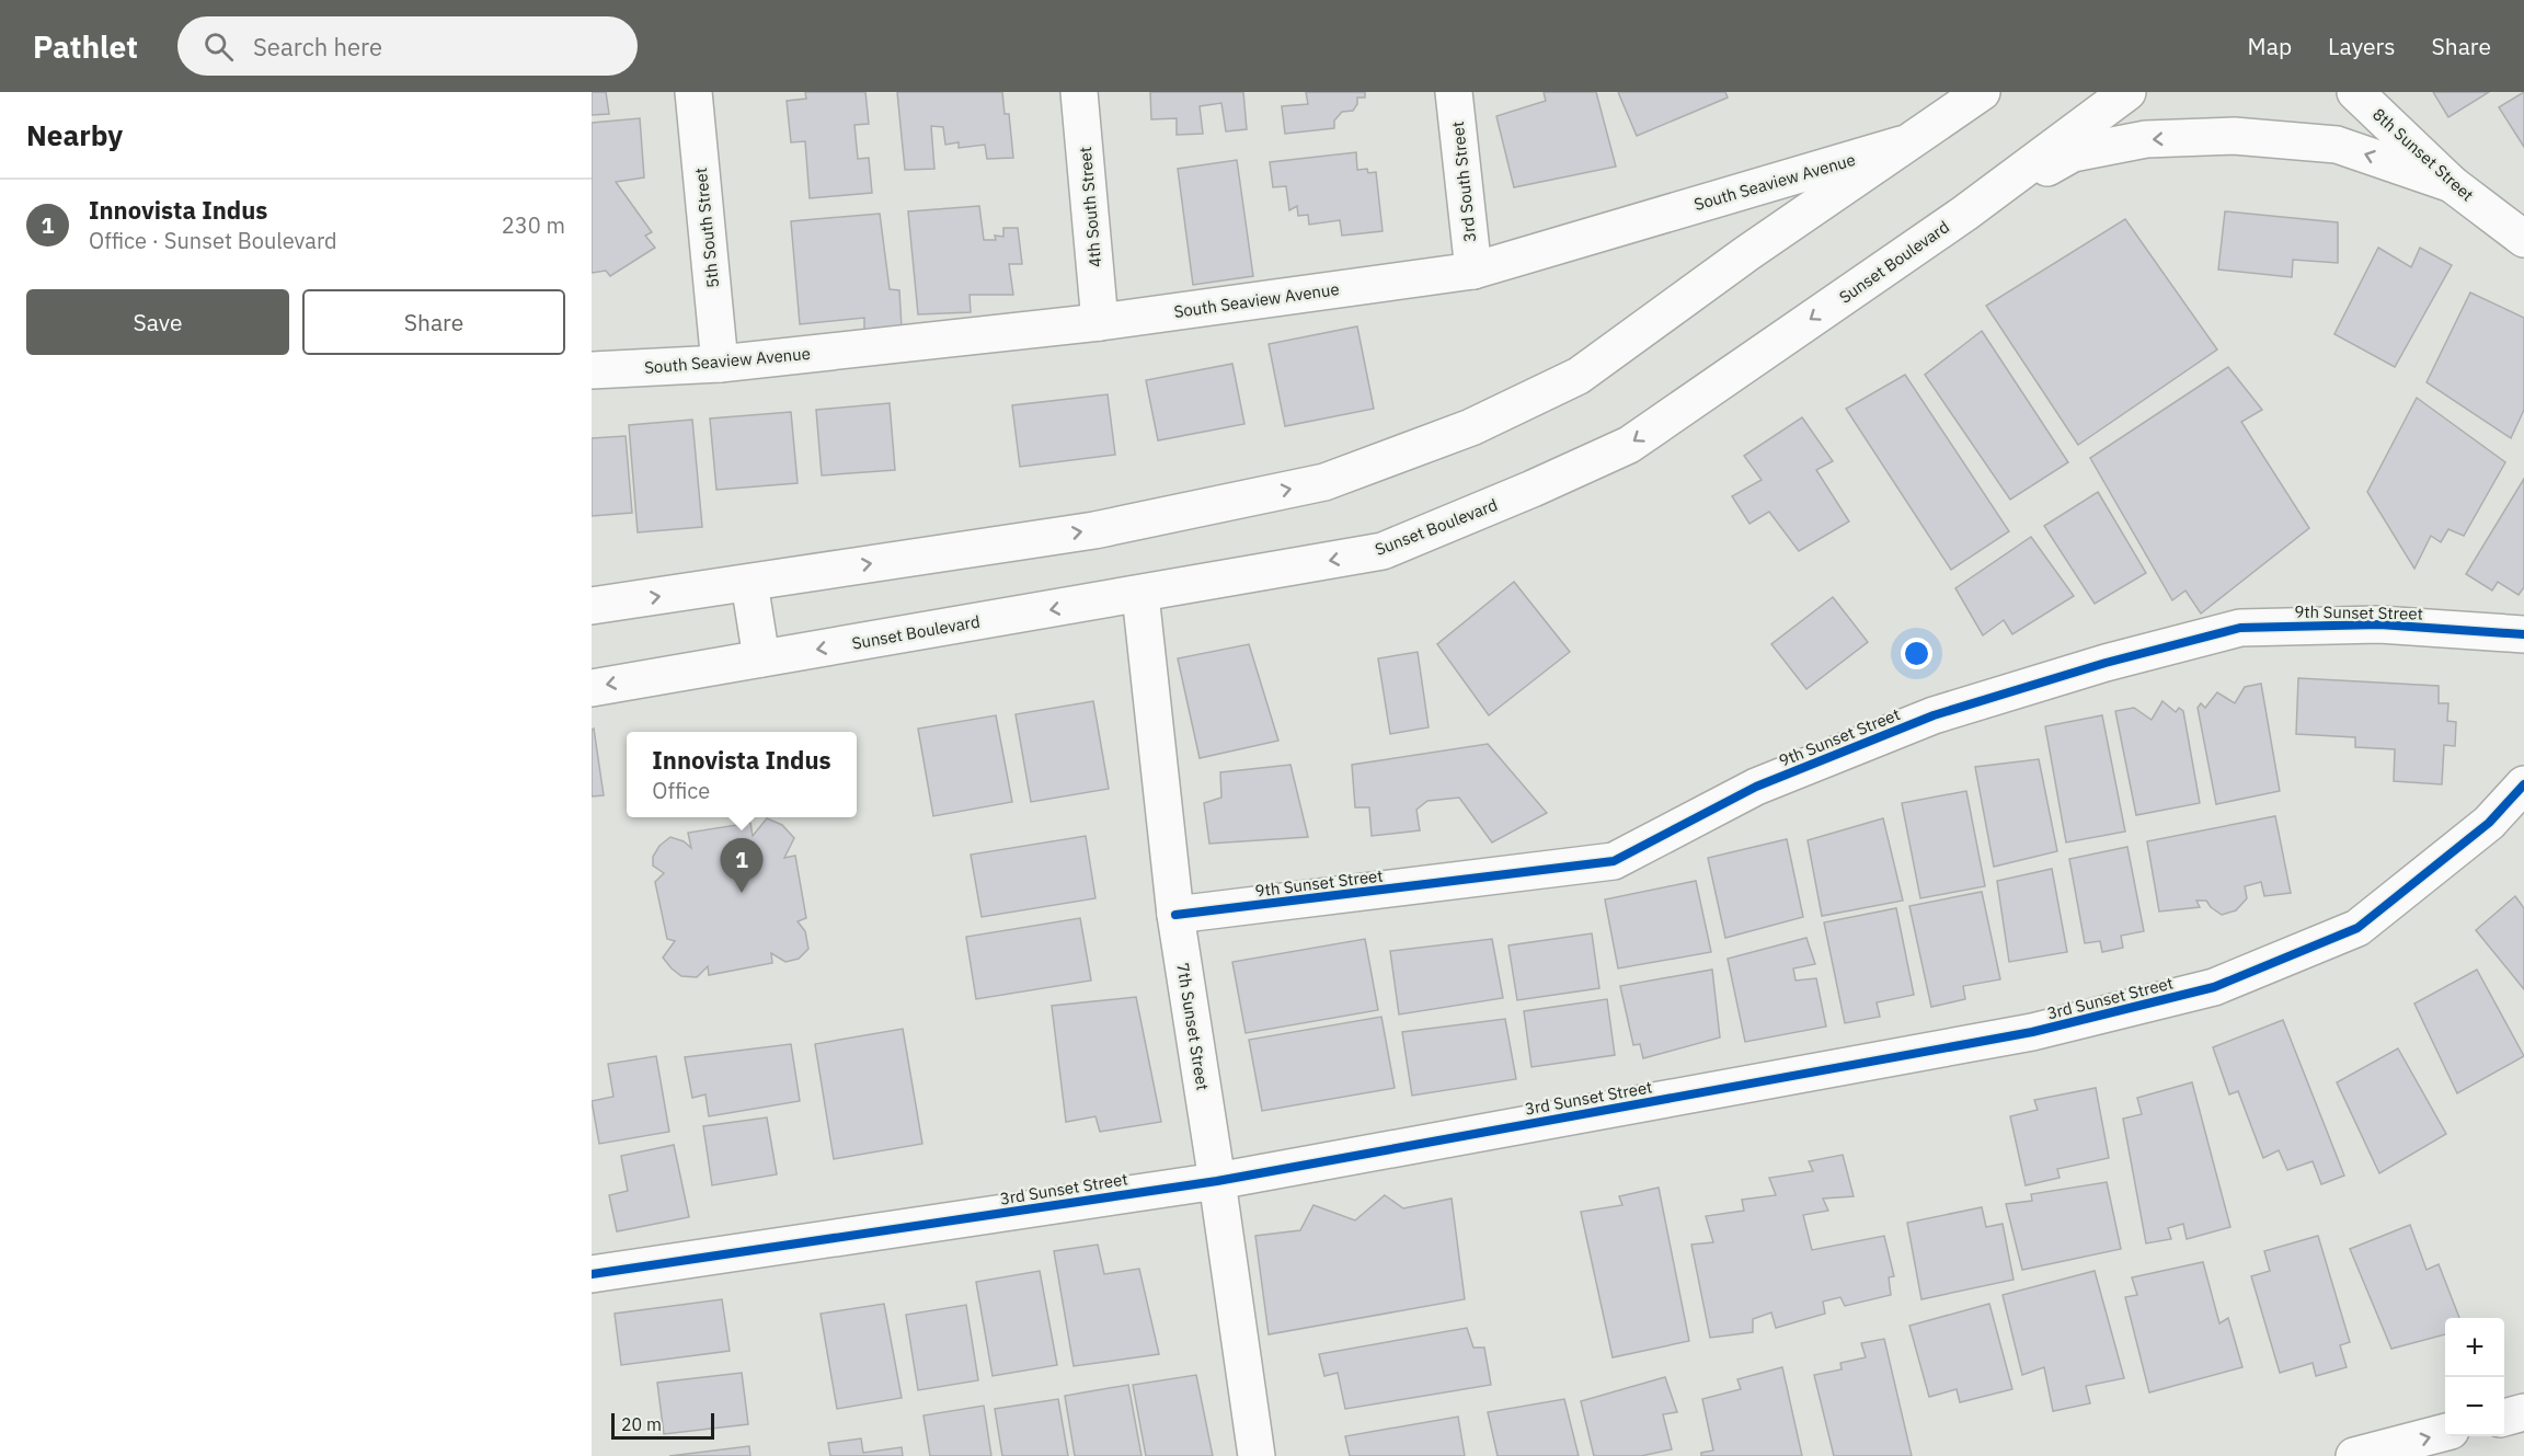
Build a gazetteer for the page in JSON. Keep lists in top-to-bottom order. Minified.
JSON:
{"streets":{"street":["8th Sunset Street","3rd South Street","South Seaview Avenue","4th South Street","5th South Street","Sunset Boulevard","9th Sunset Street","3rd Sunset Street","7th Sunset Street"]},"crossings":[["3rd South Street","South Seaview Avenue"],["South Seaview Avenue","4th South Street"],["South Seaview Avenue","5th South Street"],["Sunset Boulevard","7th Sunset Street"],["9th Sunset Street","7th Sunset Street"],["3rd Sunset Street","7th Sunset Street"]],"scale_bar":"20 m","page":{"header":"Pathlet","search":"Search here","nav":["Map","Layers","Share"],"heading":"Nearby","list":[{"mark":"1","name":"Innovista Indus","note":"Office · Sunset Boulevard","value":"230 m"}],"buttons":["Save","Share"],"popup":["Innovista Indus","Office"],"pins":"1","map_buttons":["+","−"],"scale":"20 m"}}
